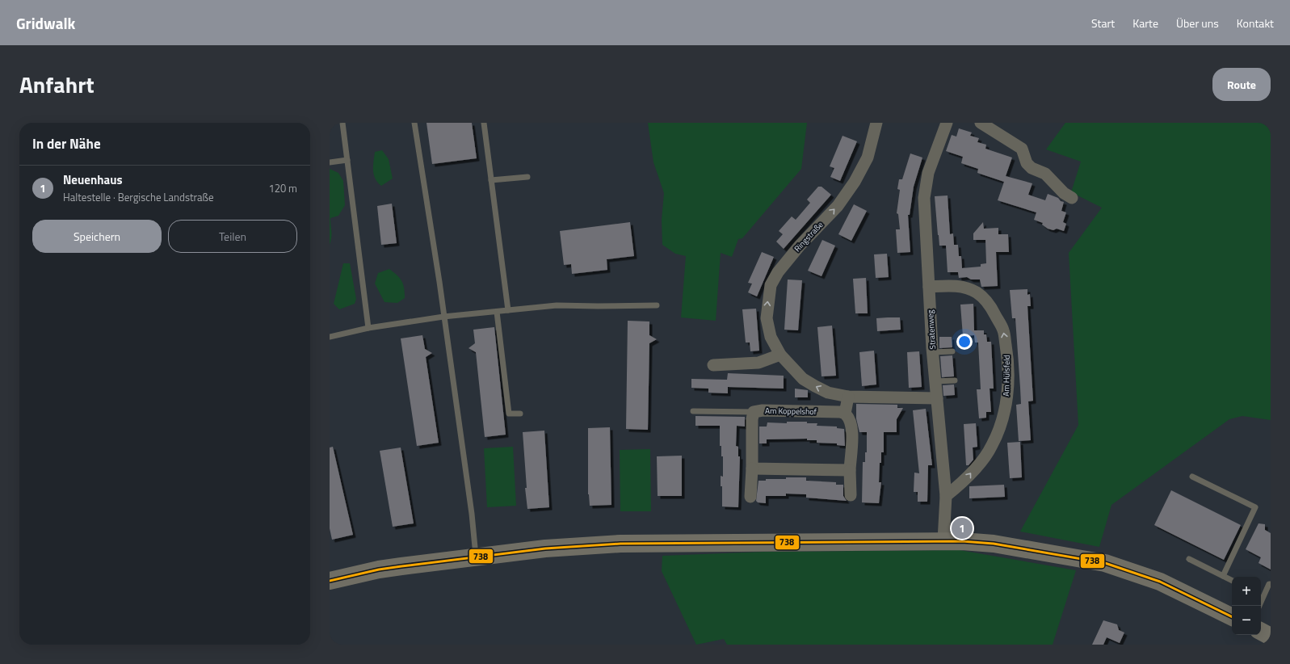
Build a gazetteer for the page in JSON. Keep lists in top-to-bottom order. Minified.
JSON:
{"streets":{"street":["Ringstraße","Stratenweg","Am Hülsfeld","Am Koppelshof"]},"crossings":[["Ringstraße","Stratenweg"],["Stratenweg","Am Hülsfeld"]],"lines":["transit line 738"],"page":{"header":"Gridwalk","nav":["Start","Karte","Über uns","Kontakt"],"title":"Anfahrt","buttons":["Route",["Speichern","Teilen"]],"heading":"In der Nähe","list":[{"mark":"1","name":"Neuenhaus","note":"Haltestelle · Bergische Landstraße","value":"120 m"}],"pins":"1","map_buttons":["+","−"]}}
